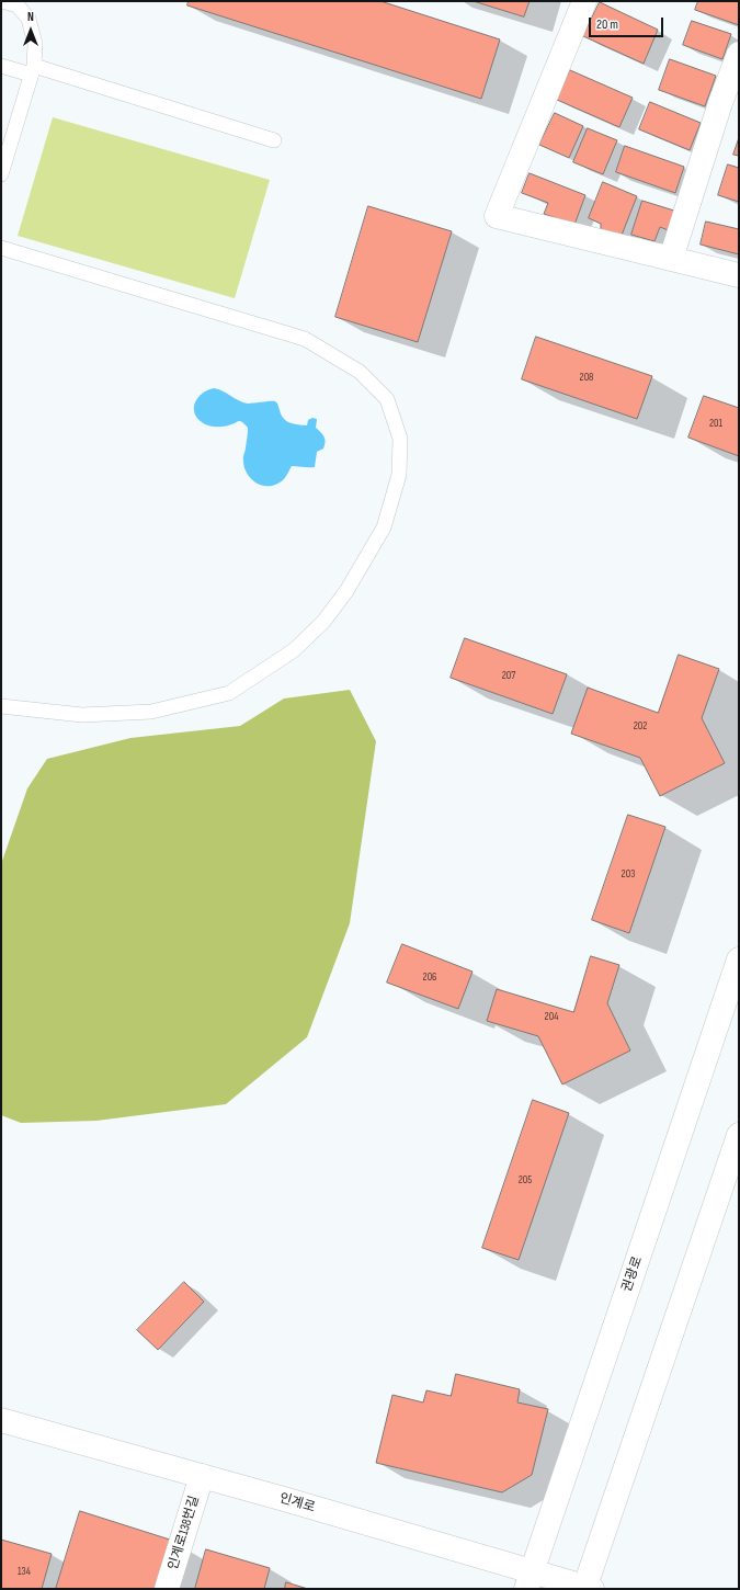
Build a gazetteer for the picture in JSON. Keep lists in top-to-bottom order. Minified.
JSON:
{"streets":{"street":["권광로","인계로","인계로138번길"]},"crossings":[["권광로","인계로"],["인계로","인계로138번길"]],"house_numbers":["208","201","207","202","203","206","204","205","134"],"scale_bar":"20 m","north":"top"}
